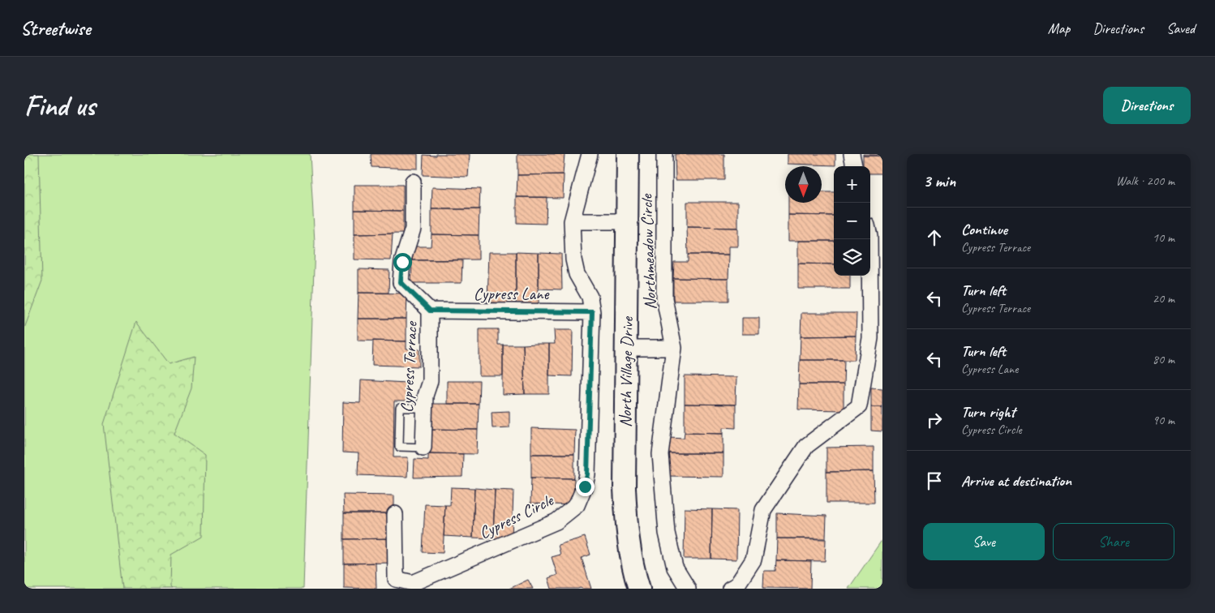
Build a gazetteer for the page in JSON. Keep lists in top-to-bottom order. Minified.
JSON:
{"streets":{"street":["Northmeadow Circle","Cypress Lane","Cypress Terrace","North Village Drive","Cypress Circle"]},"crossings":[["Cypress Lane","Cypress Terrace"],["Cypress Lane","Cypress Circle"]],"north":"bottom","page":{"header":"Streetwise","nav":["Map","Directions","Saved"],"buttons":["Directions",["Save","Share"]],"title":"Find us","heading":["3 min","Walk · 200 m"],"map_buttons":["+","−"],"list":[["Continue","Cypress Terrace","10 m"],["Turn left","Cypress Terrace","20 m"],["Turn left","Cypress Lane","80 m"],["Turn right","Cypress Circle","90 m"],"Arrive at destination"]}}
